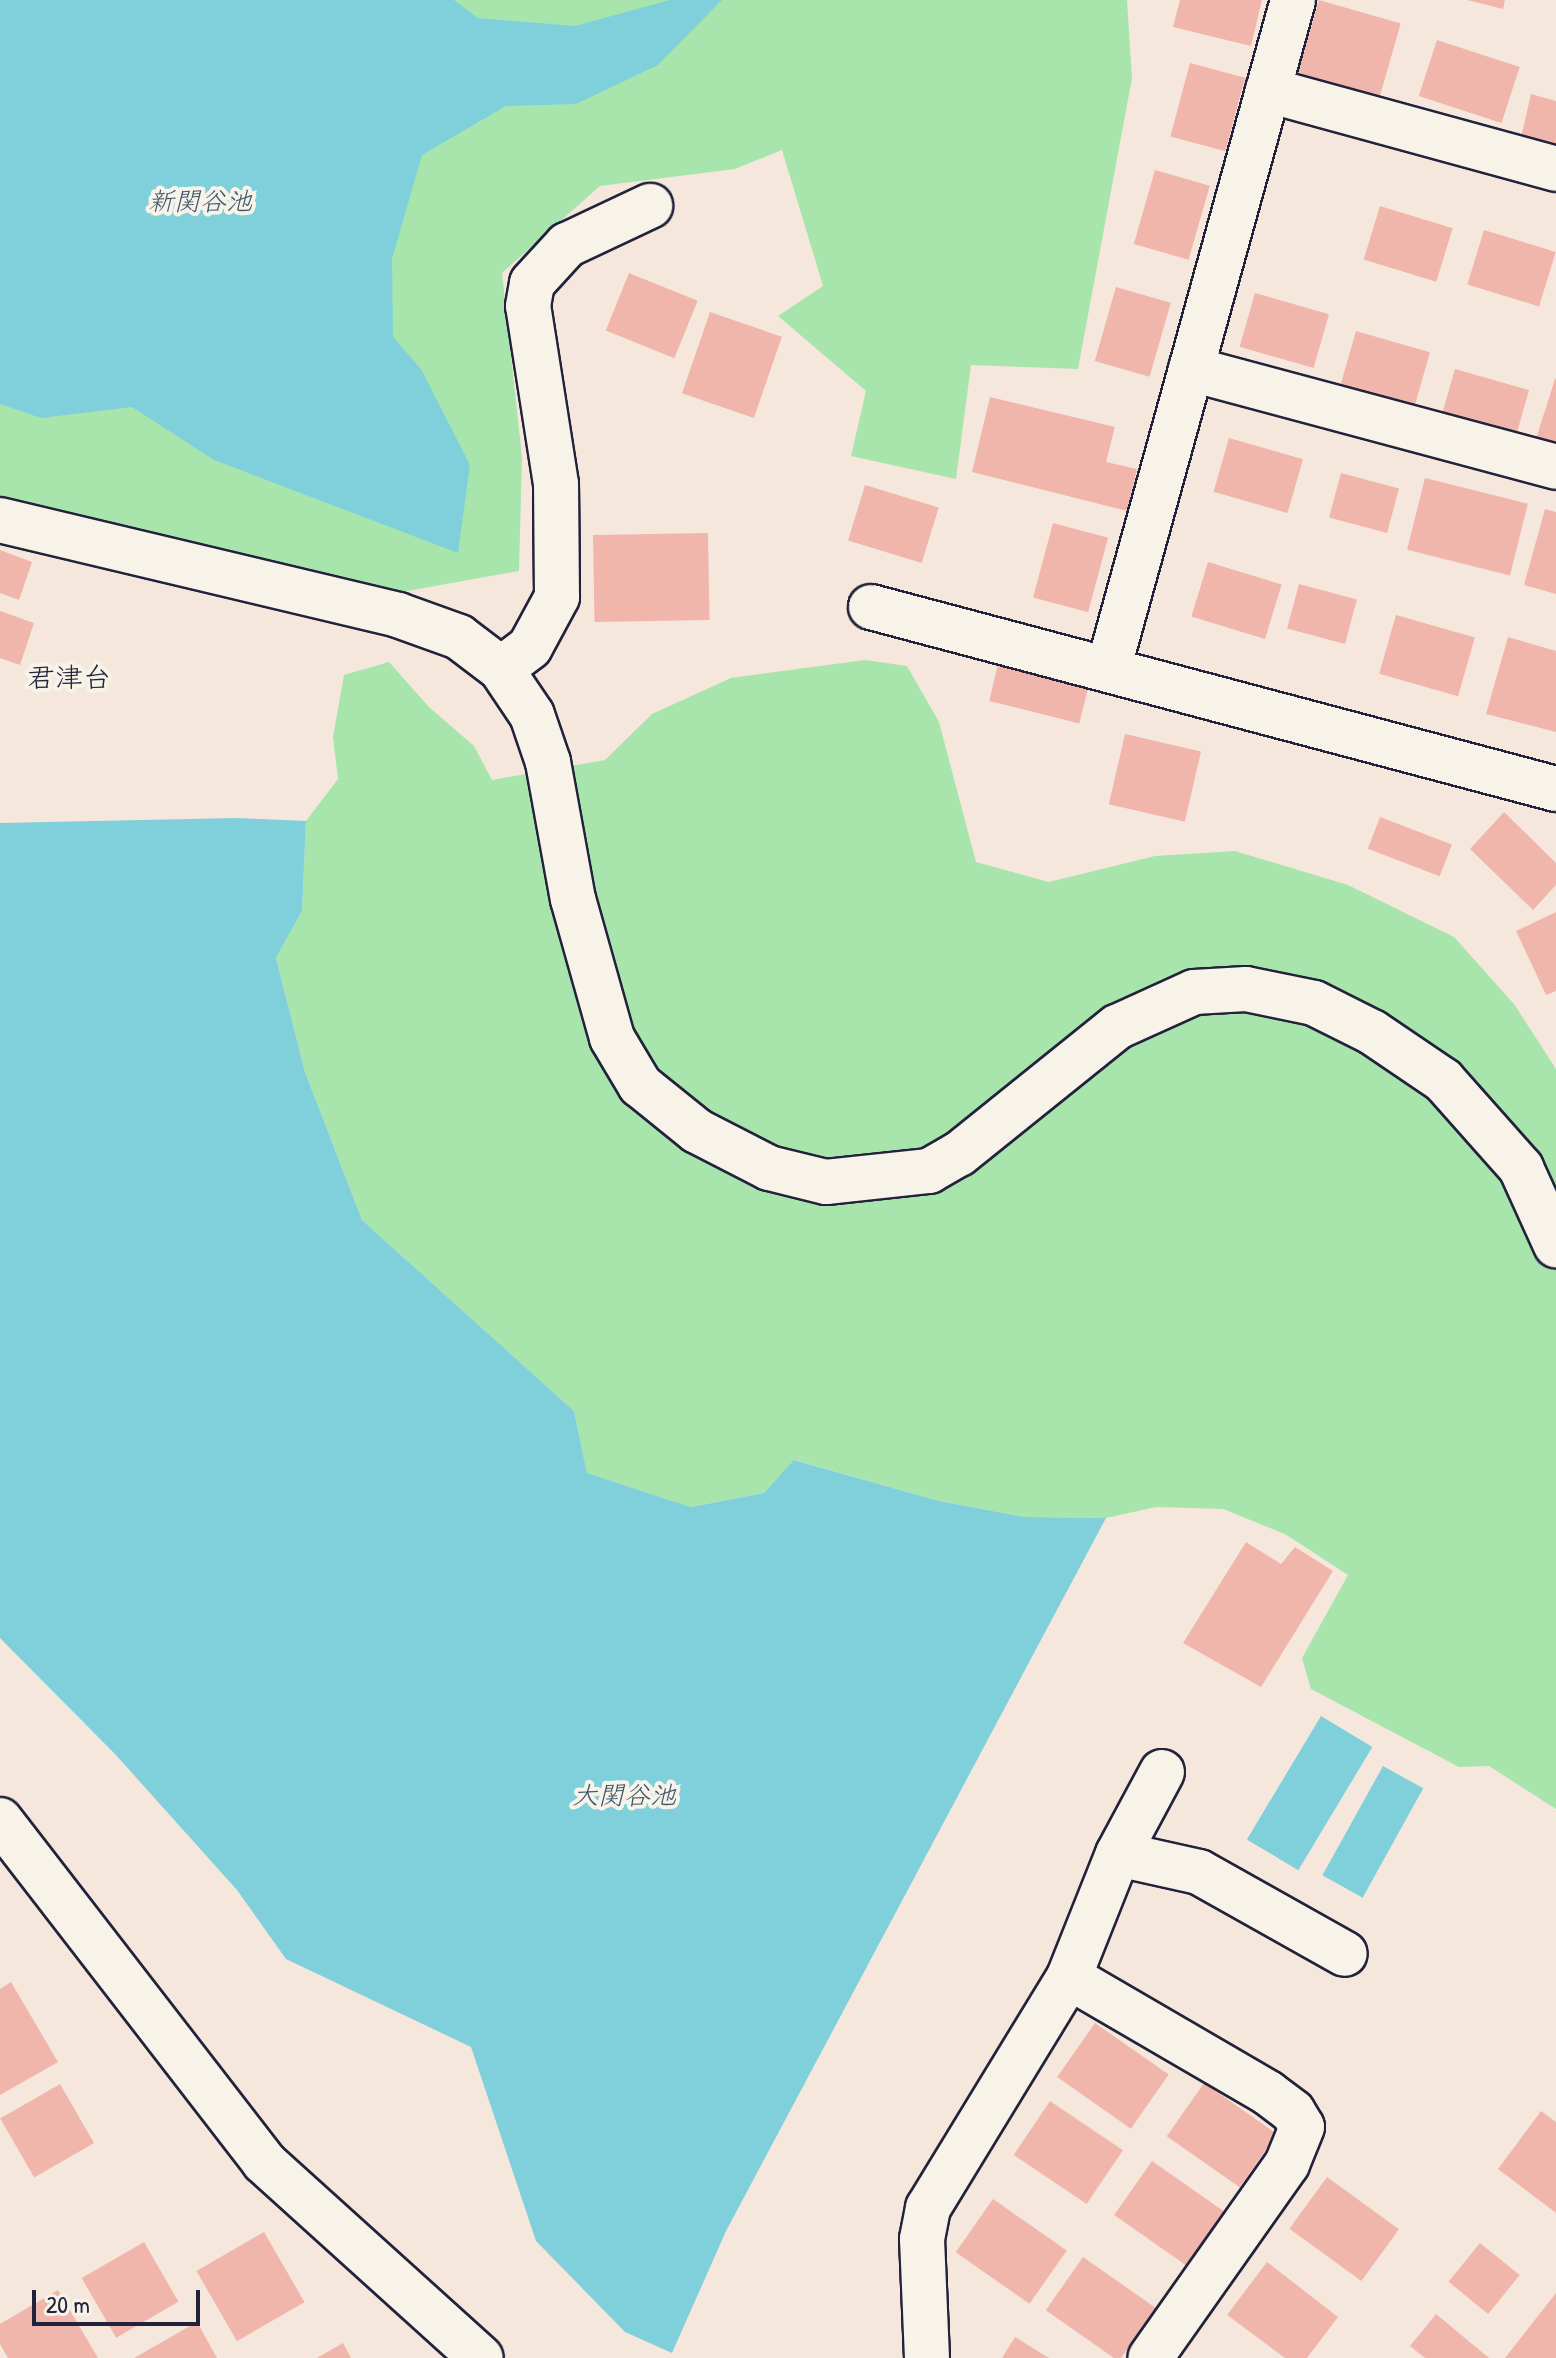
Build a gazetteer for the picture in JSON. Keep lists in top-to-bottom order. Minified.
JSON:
{"districts":["君津台"],"water":["新関谷池","大関谷池"],"scale_bar":"20 m"}
